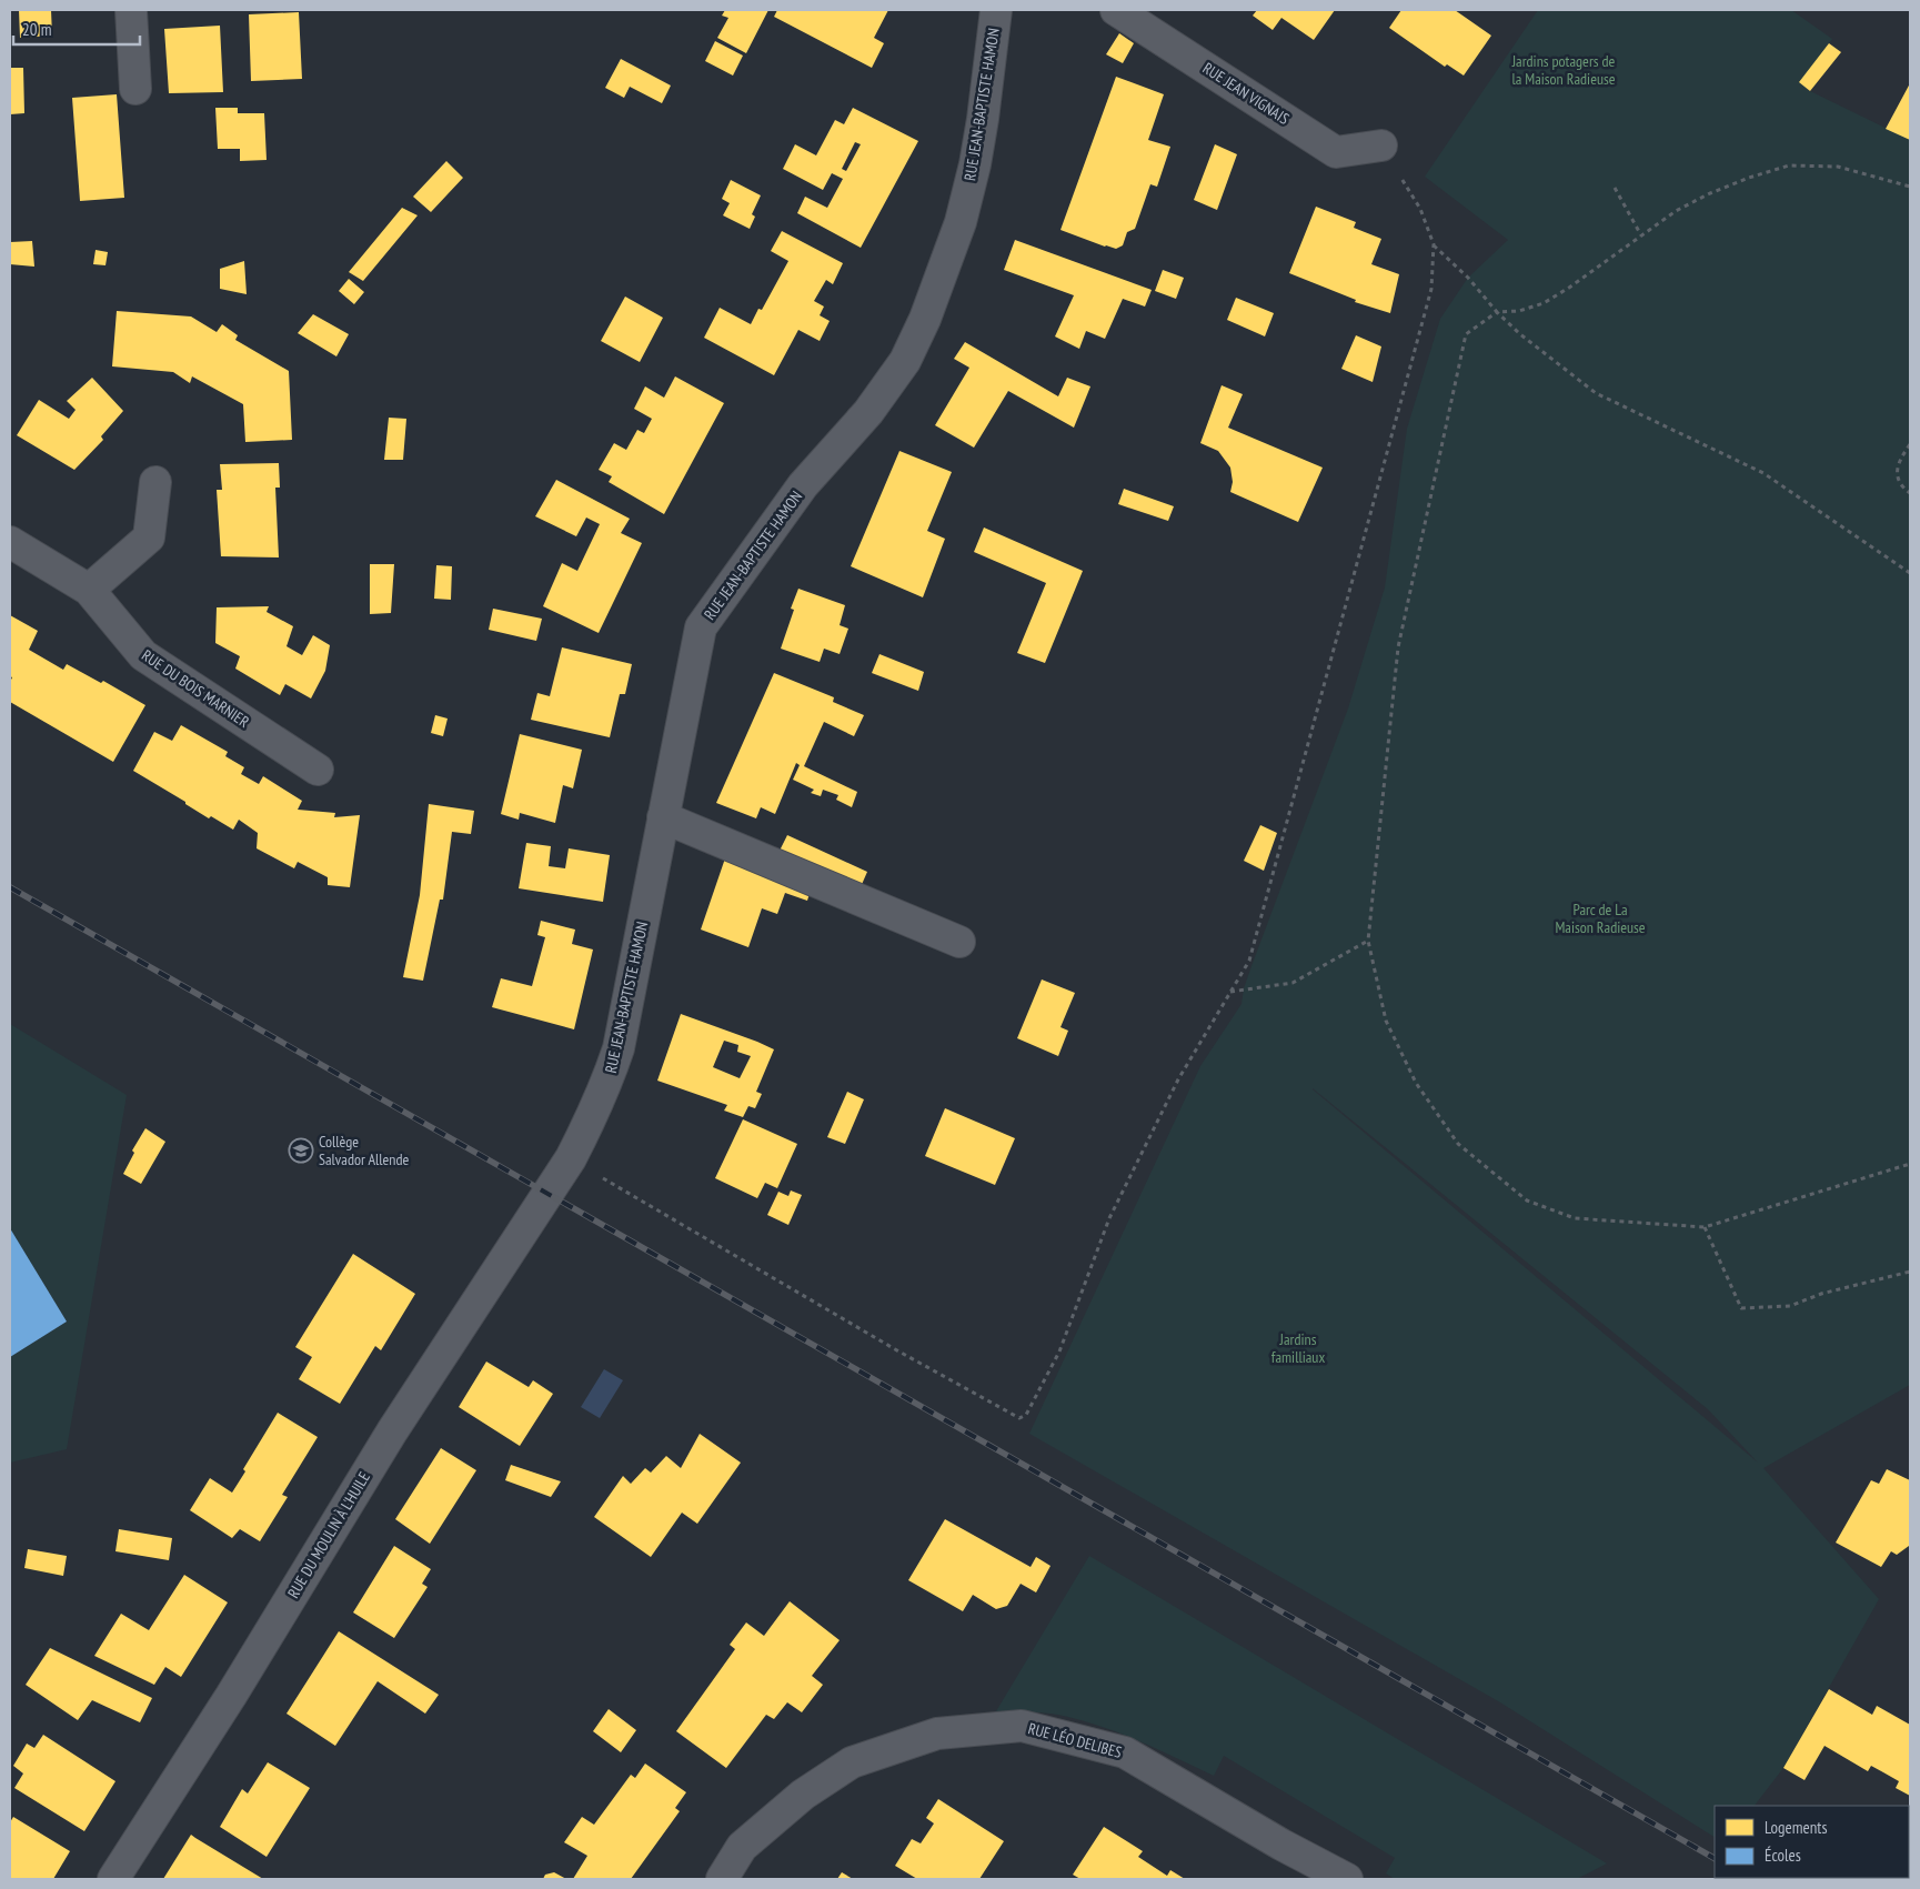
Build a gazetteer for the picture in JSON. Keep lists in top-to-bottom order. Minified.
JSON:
{"streets":{"street":["RUE JEAN VIGNAIS","RUE JEAN-BAPTISTE HAMON","RUE DU BOIS MARNIER","RUE DU MOULIN À L'HUILE","RUE LÉO DELIBES"]},"crossings":[["RUE JEAN-BAPTISTE HAMON","RUE DU MOULIN À L'HUILE"]],"parks":["Jardins potagers de la Maison Radieuse","Parc de La Maison Radieuse","Jardins familliaux"],"places":{"school or university":["Collège Salvador Allende"]},"legend":["Logements","Écoles"],"scale_bar":"20 m"}
